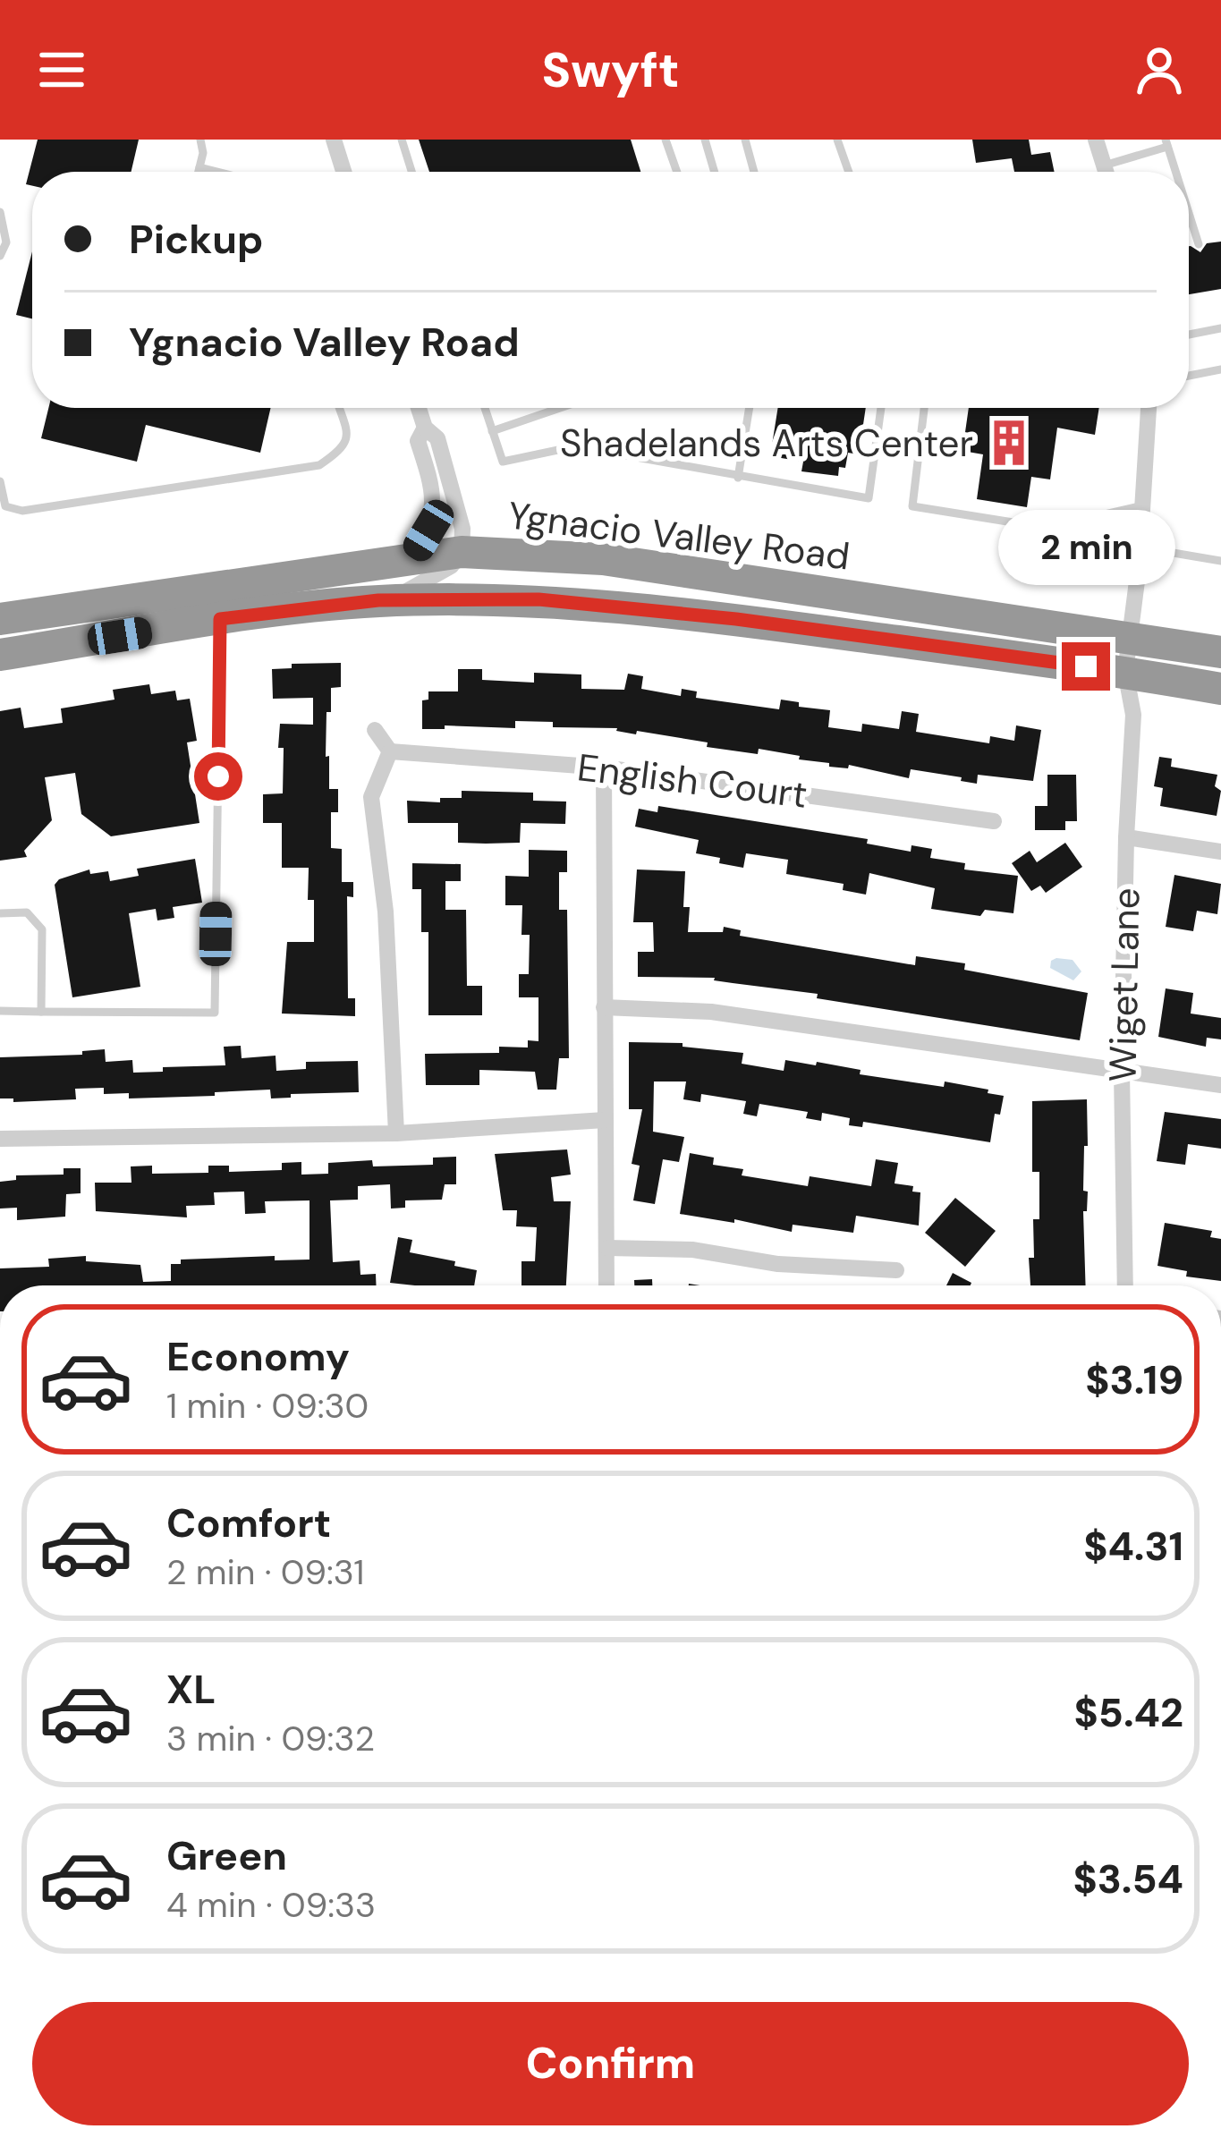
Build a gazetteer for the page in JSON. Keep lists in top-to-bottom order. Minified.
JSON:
{"streets":{"highway":["Ygnacio Valley Road"],"street":["English Court","Wiget Lane"]},"crossings":[["Ygnacio Valley Road","Wiget Lane"]],"places":{"building":["Shadelands Arts Center"]},"page":{"header":"Swyft","banner":["Pickup","Ygnacio Valley Road"],"bubble":"2 min","list":[{"name":"Economy","note":"1 min · 09:30","value":"$3.19"},{"name":"Comfort","note":"2 min · 09:31","value":"$4.31"},{"name":"XL","note":"3 min · 09:32","value":"$5.42"},{"name":"Green","note":"4 min · 09:33","value":"$3.54"}],"buttons":"Confirm"}}
